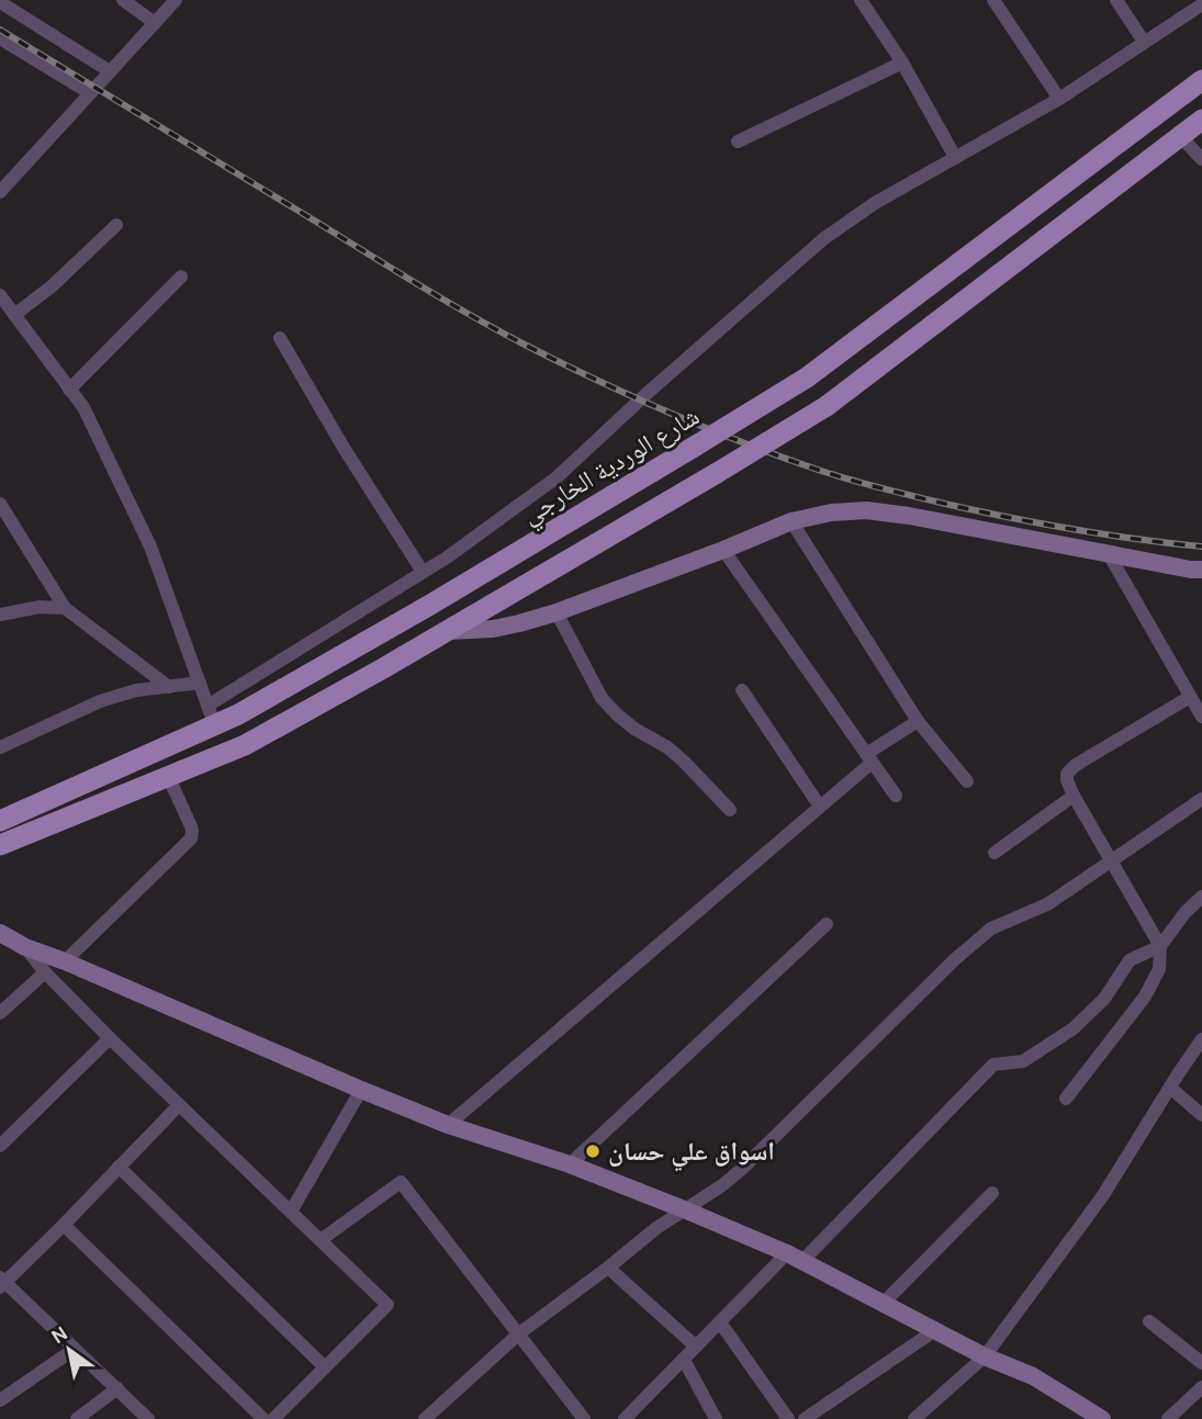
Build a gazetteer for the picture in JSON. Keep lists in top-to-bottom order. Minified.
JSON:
{"streets":{"main road":["شارع الوردية الخارجي"]},"places":["اسواق علي حسان"],"north":"top left"}
